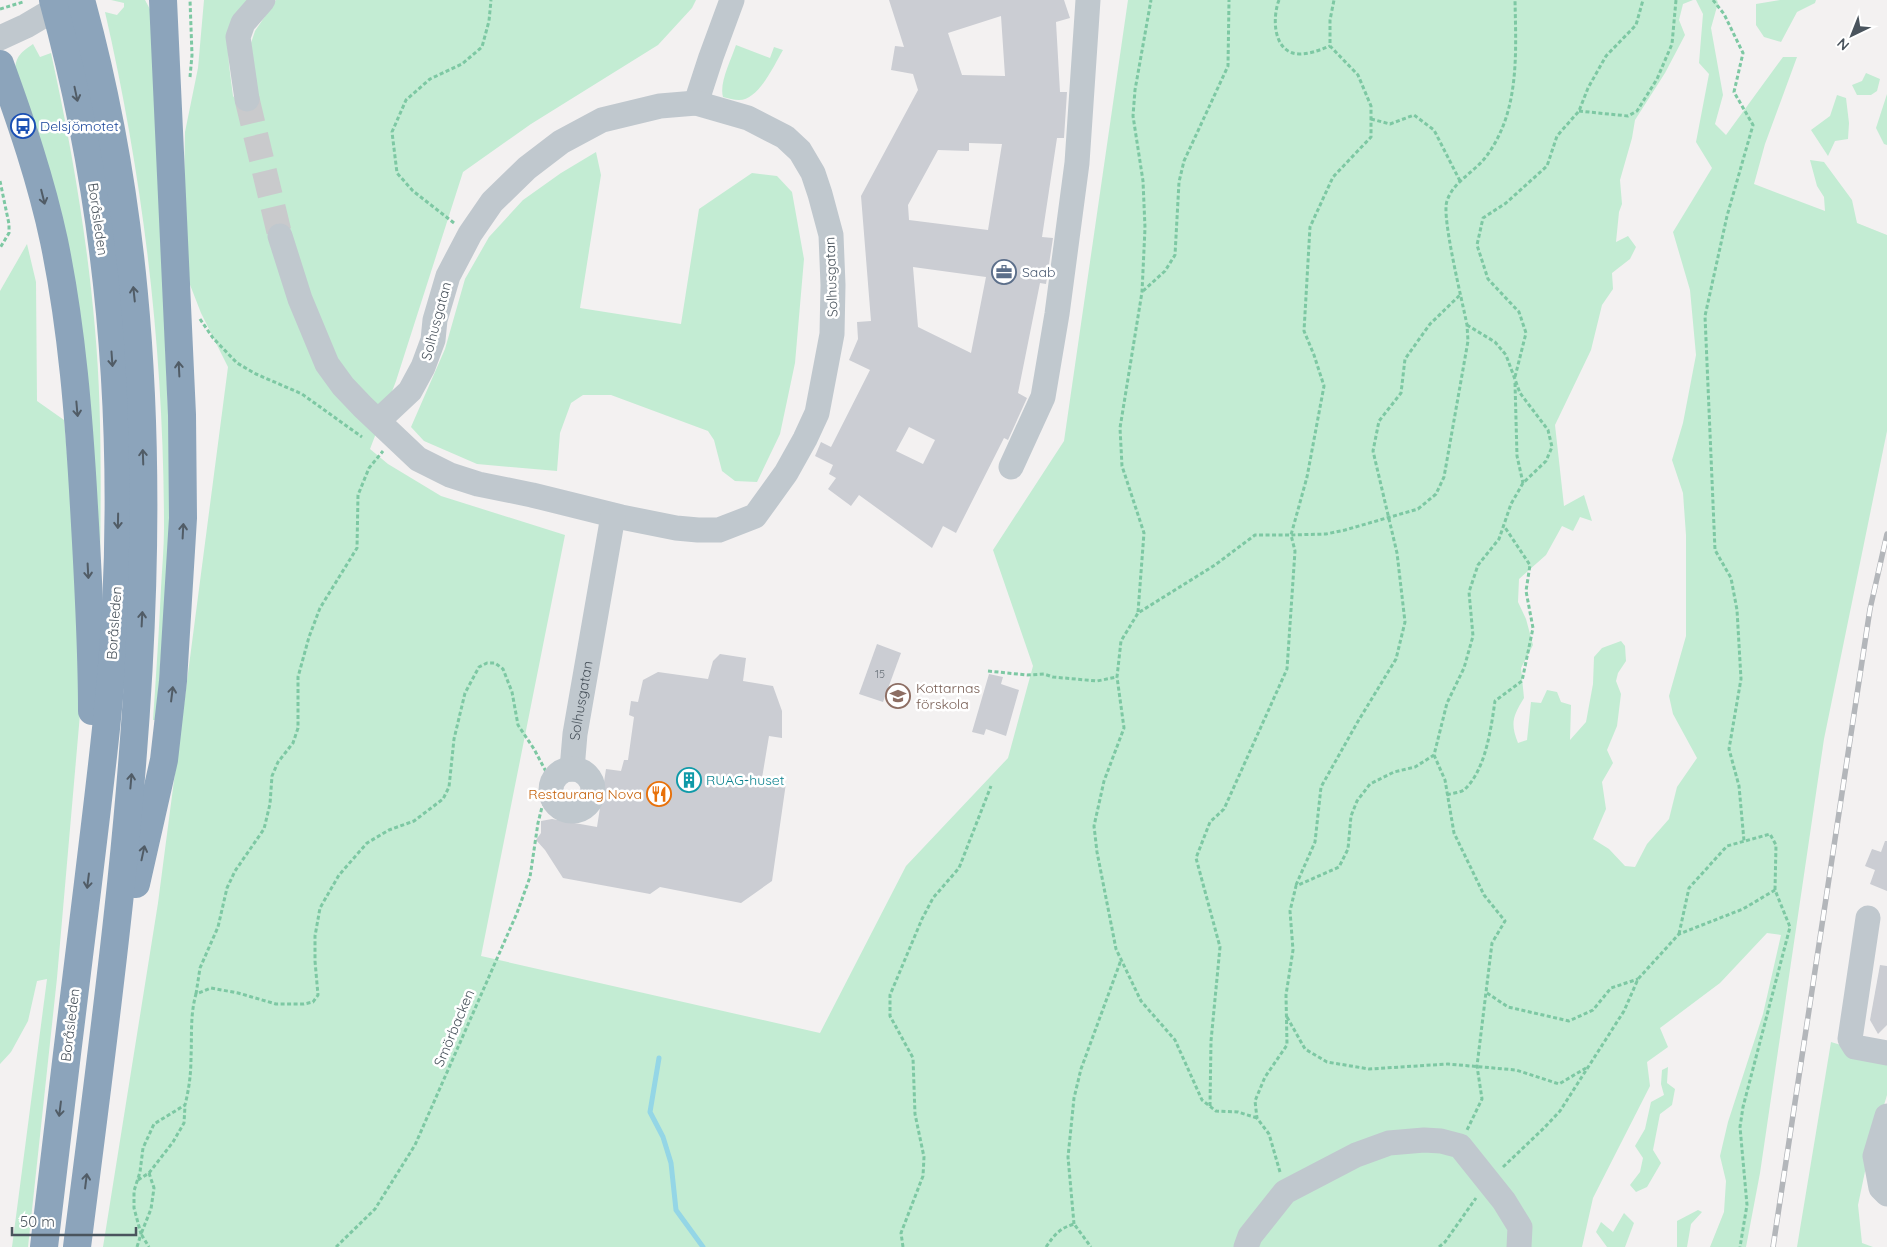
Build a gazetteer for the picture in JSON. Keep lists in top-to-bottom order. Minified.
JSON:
{"streets":{"highway":["Boråsleden"],"street":["Solhusgatan"],"path":["Smörbacken"]},"crossings":[["Solhusgatan","Smörbacken"]],"places":{"bus stop":["Delsjömotet"],"office":["Saab"],"school or university":["Kottarnas förskola"],"building":["RUAG-huset"],"restaurant":["Restaurang Nova"]},"house_numbers":["15"],"scale_bar":"50 m","north":"bottom left"}
